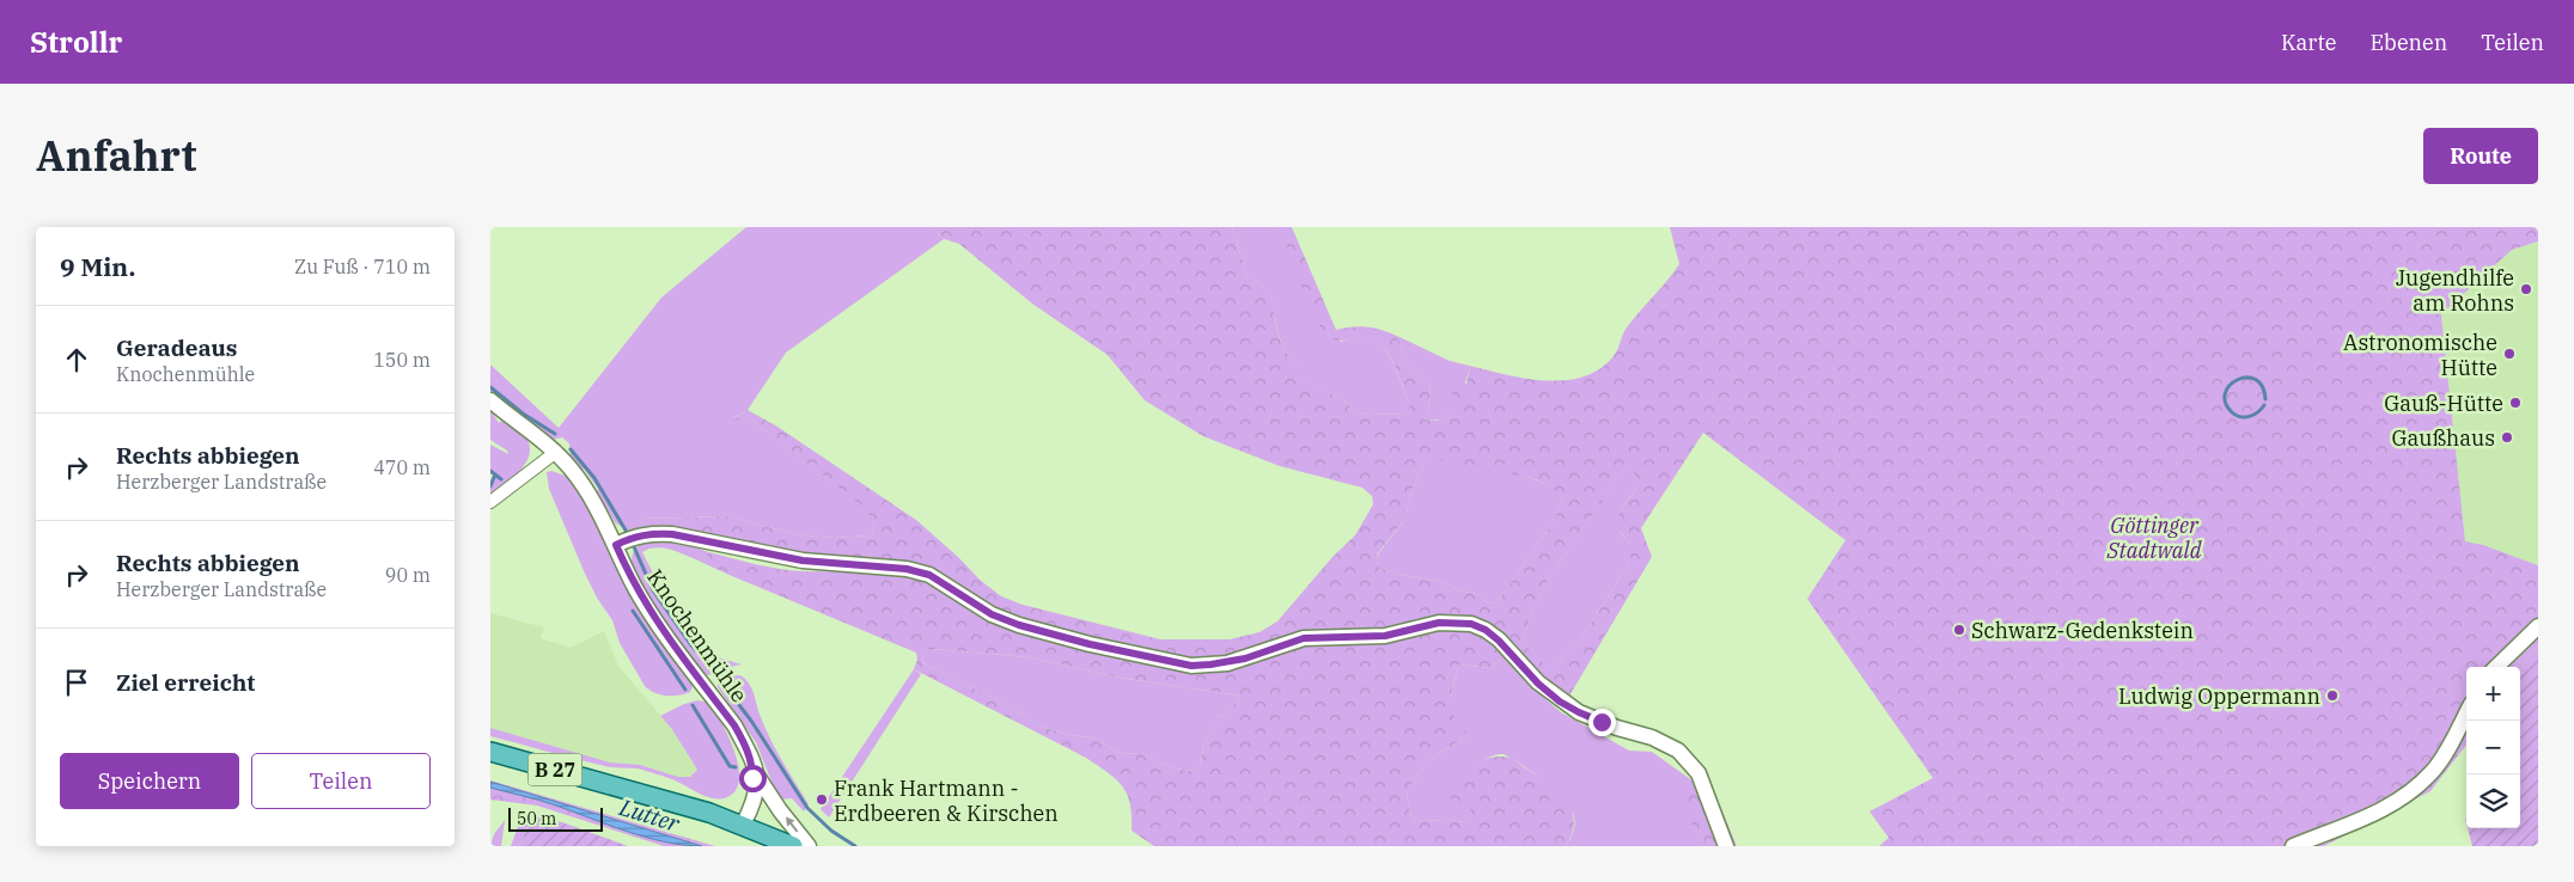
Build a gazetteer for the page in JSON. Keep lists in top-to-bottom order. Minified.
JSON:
{"streets":{"main road":["B 27"],"street":["Knochenmühle"]},"crossings":[["Knochenmühle","B 27"]],"water":["Lutter"],"parks":["Göttinger Stadtwald"],"places":["Jugendhilfe am Rohns","Astronomische Hütte","Gauß-Hütte","Gaußhaus","Schwarz-Gedenkstein","Ludwig Oppermann","Frank Hartmann - Erdbeeren & Kirschen"],"scale_bar":"50 m","page":{"header":"Strollr","nav":["Karte","Ebenen","Teilen"],"title":"Anfahrt","buttons":["Route",["Speichern","Teilen"]],"heading":["9 Min.","Zu Fuß · 710 m"],"list":[["Geradeaus","Knochenmühle","150 m"],["Rechts abbiegen","Herzberger Landstraße","470 m"],["Rechts abbiegen","Herzberger Landstraße","90 m"],"Ziel erreicht"],"map_buttons":["+","−"],"scale":"50 m"}}
